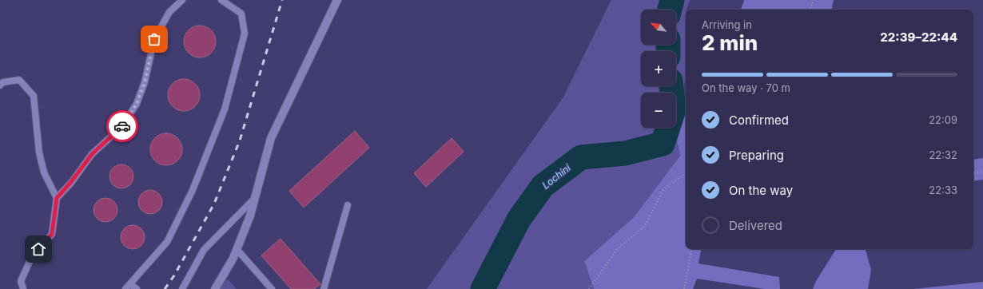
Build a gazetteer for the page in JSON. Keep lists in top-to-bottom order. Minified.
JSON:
{"water":["Lochini"],"north":"top left","page":{"map_buttons":["+","−"],"heading":["2 min","Arriving in","22:39–22:44"],"bar":"On the way · 70 m","list":[["Confirmed","22:09"],["Preparing","22:32"],["On the way","22:33"],"Delivered"]}}
